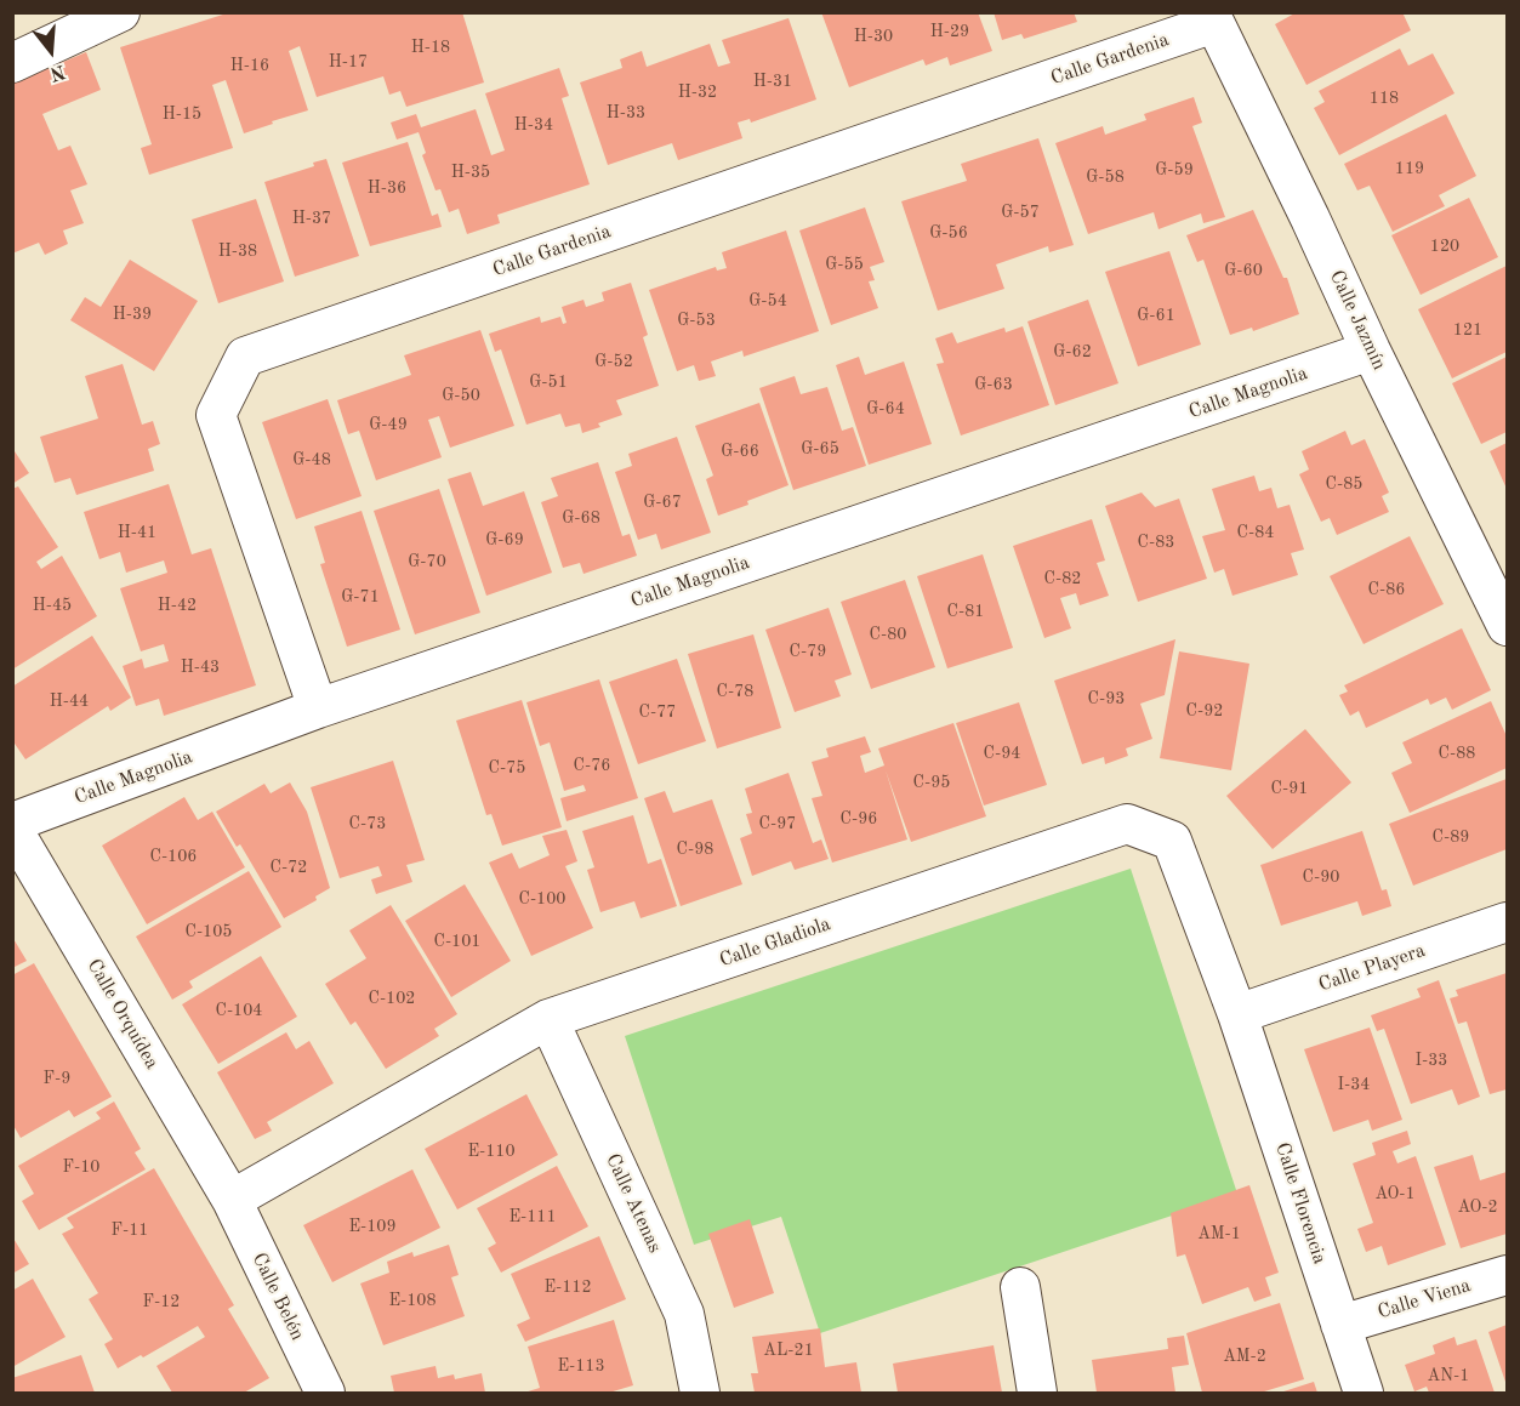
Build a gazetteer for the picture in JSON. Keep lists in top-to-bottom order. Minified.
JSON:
{"streets":{"street":["Calle Gardenia","Calle Jazmín","Calle Magnolia","Calle Gladiola","Calle Playera","Calle Orquídea","Calle Atenas","Calle Florencia","Calle Belén","Calle Viena"]},"crossings":[["Calle Gardenia","Calle Jazmín"],["Calle Gardenia","Calle Magnolia"],["Calle Jazmín","Calle Magnolia"],["Calle Gladiola","Calle Playera"],["Calle Gladiola","Calle Orquídea"],["Calle Gladiola","Calle Atenas"],["Calle Gladiola","Calle Florencia"],["Calle Gladiola","Calle Belén"],["Calle Playera","Calle Florencia"],["Calle Orquídea","Calle Belén"],["Calle Florencia","Calle Viena"]],"house_numbers":["H-29","H-30","H-18","H-17","H-16","H-31","H-32","118","H-33","H-15","H-34","119","G-59","H-35","G-58","H-36","G-57","H-37","G-56","120","H-38","G-55","G-60","G-54","H-39","G-61","G-53","121","G-62","G-52","G-51","G-63","G-50","G-64","G-49","G-65","G-66","G-48","C-85","G-67","G-68","H-41","C-84","G-69","C-83","G-70","C-82","C-86","G-71","H-45","H-42","C-81","C-80","C-79","H-43","C-78","C-93","H-44","C-92","C-77","C-94","C-88","C-76","C-75","C-95","C-91","C-96","C-73","C-97","C-89","C-98","C-106","C-72","C-90","C-100","C-105","C-101","C-102","C-104","I-33","F-9","I-34","E-110","F-10","AO-1","AO-2","E-111","E-109","F-11","AM-1","E-112","E-108","F-12","AL-21","AM-2","E-113","AN-1"],"north":"bottom"}
